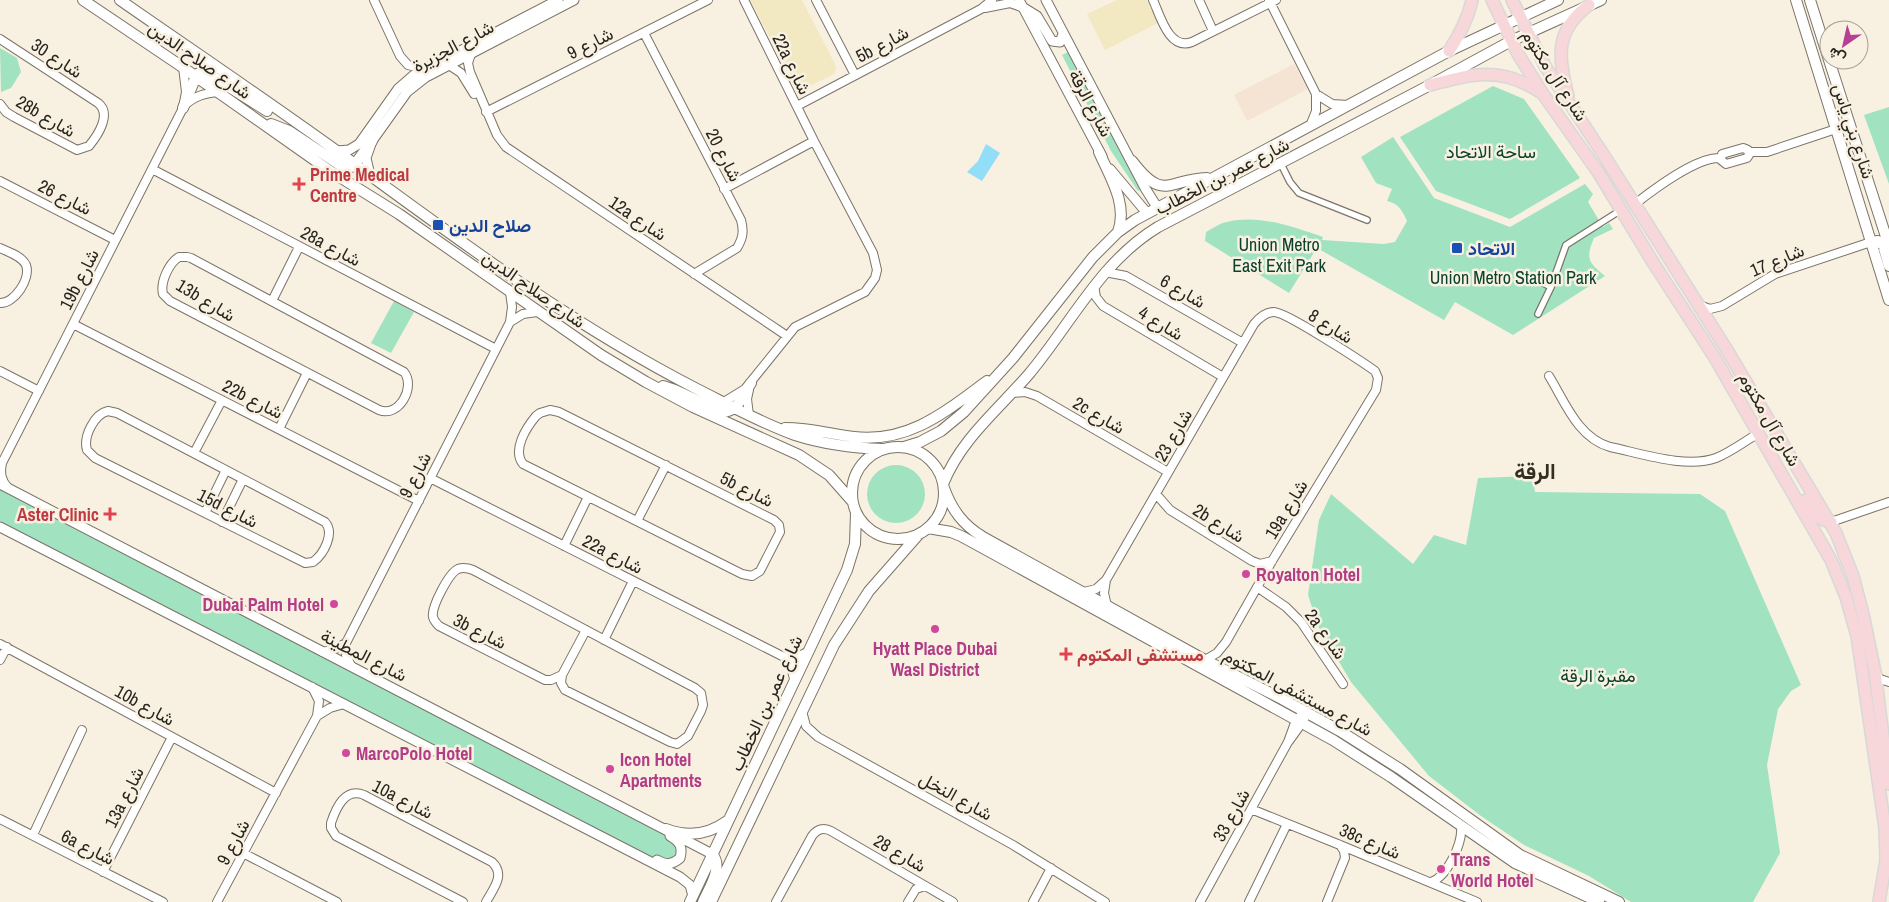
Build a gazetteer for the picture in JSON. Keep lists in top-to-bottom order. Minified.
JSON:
{"streets":{"main road":["شارع صلاح الدين","شارع آل مكتوم","شارع بني ياس","شارع عمر بن الخطاب","شارع مستشفى المكتوم"],"street":["شارع 9","5b شارع","شارع الجزيرة","شارع 30","22a شارع","شارع الرقة","28b شارع","شارع 20","شارع 26","12a شارع","28a شارع","شارع 17","19b شارع","شارع 6","13b شارع","شارع 4","شارع 8","22b شارع","2c شارع","شارع 23","15d شارع","19a شارع","2b شارع","3b شارع","2a شارع","شارع المطينة","10b شارع","شارع النخل","13a شارع","10a شارع","شارع 33","38c شارع","6a شارع","شارع 28"]},"crossings":[["شارع 9","شارع صلاح الدين"],["شارع 9","22a شارع"],["شارع 9","شارع 20"],["شارع 9","12a شارع"],["شارع 9","28a شارع"],["شارع 9","22b شارع"],["شارع 9","10b شارع"],["5b شارع","22a شارع"],["5b شارع","شارع الرقة"],["شارع الجزيرة","شارع صلاح الدين"],["شارع الجزيرة","12a شارع"],["شارع 30","28b شارع"],["شارع صلاح الدين","شارع عمر بن الخطاب"],["شارع صلاح الدين","19b شارع"],["شارع صلاح الدين","شارع مستشفى المكتوم"],["22a شارع","12a شارع"],["شارع آل مكتوم","شارع عمر بن الخطاب"],["شارع آل مكتوم","شارع 17"],["شارع الرقة","شارع عمر بن الخطاب"],["شارع بني ياس","شارع 17"],["شارع 20","12a شارع"],["شارع عمر بن الخطاب","شارع 6"],["شارع عمر بن الخطاب","شارع 4"],["شارع عمر بن الخطاب","2c شارع"],["شارع عمر بن الخطاب","شارع المطينة"],["شارع عمر بن الخطاب","شارع مستشفى المكتوم"],["شارع عمر بن الخطاب","شارع النخل"],["شارع 26","19b شارع"],["28a شارع","19b شارع"],["19b شارع","22b شارع"],["19b شارع","شارع المطينة"],["شارع 6","شارع 23"],["شارع 4","شارع 23"],["شارع 8","شارع 23"],["شارع 8","19a شارع"],["2c شارع","شارع 23"],["شارع 23","2b شارع"],["19a شارع","2b شارع"],["19a شارع","2a شارع"],["19a شارع","شارع مستشفى المكتوم"],["شارع مستشفى المكتوم","شارع 33"],["10b شارع","13a شارع"],["13a شارع","6a شارع"],["شارع 33","38c شارع"]],"districts":["الرقة"],"parks":["ساحة الاتحاد","Union Metro East Exit Park","Union Metro Station Park","مقبرة الرقة"],"places":{"health":["Prime Medical Centre","Aster Clinic","مستشفى المكتوم"],"transit":["صلاح الدين","الاتحاد"],"other":["Royalton Hotel","Dubai Palm Hotel","Hyatt Place Dubai Wasl District","MarcoPolo Hotel","Icon Hotel Apartments","Trans World Hotel"]},"north":"bottom left"}
